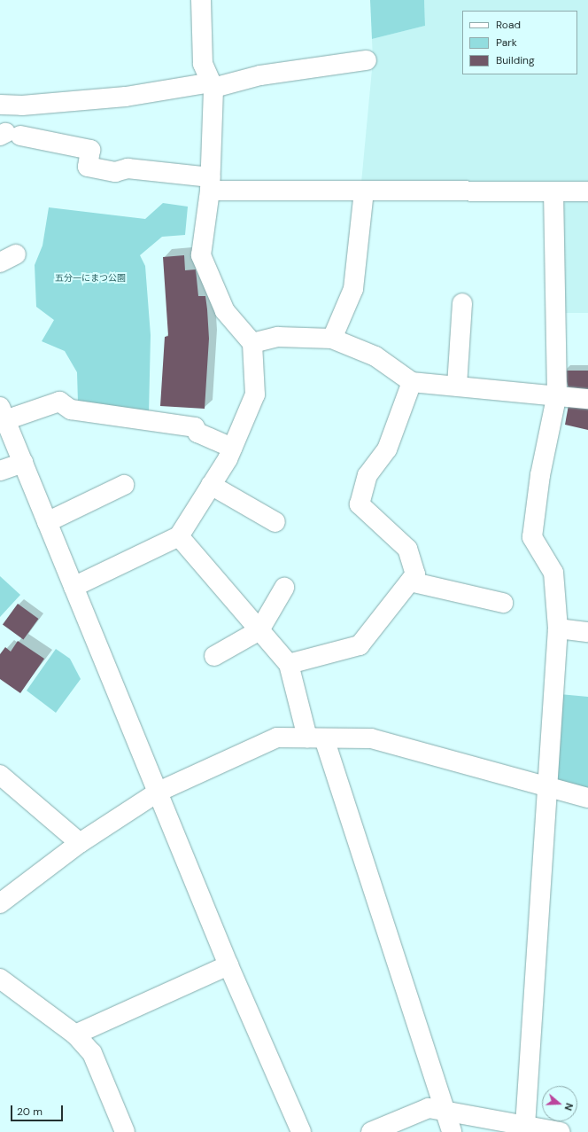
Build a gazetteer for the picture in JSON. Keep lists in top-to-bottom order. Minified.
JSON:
{"parks":["五分一にまつ公園"],"legend":["Road","Park","Building"],"scale_bar":"20 m","north":"right"}
